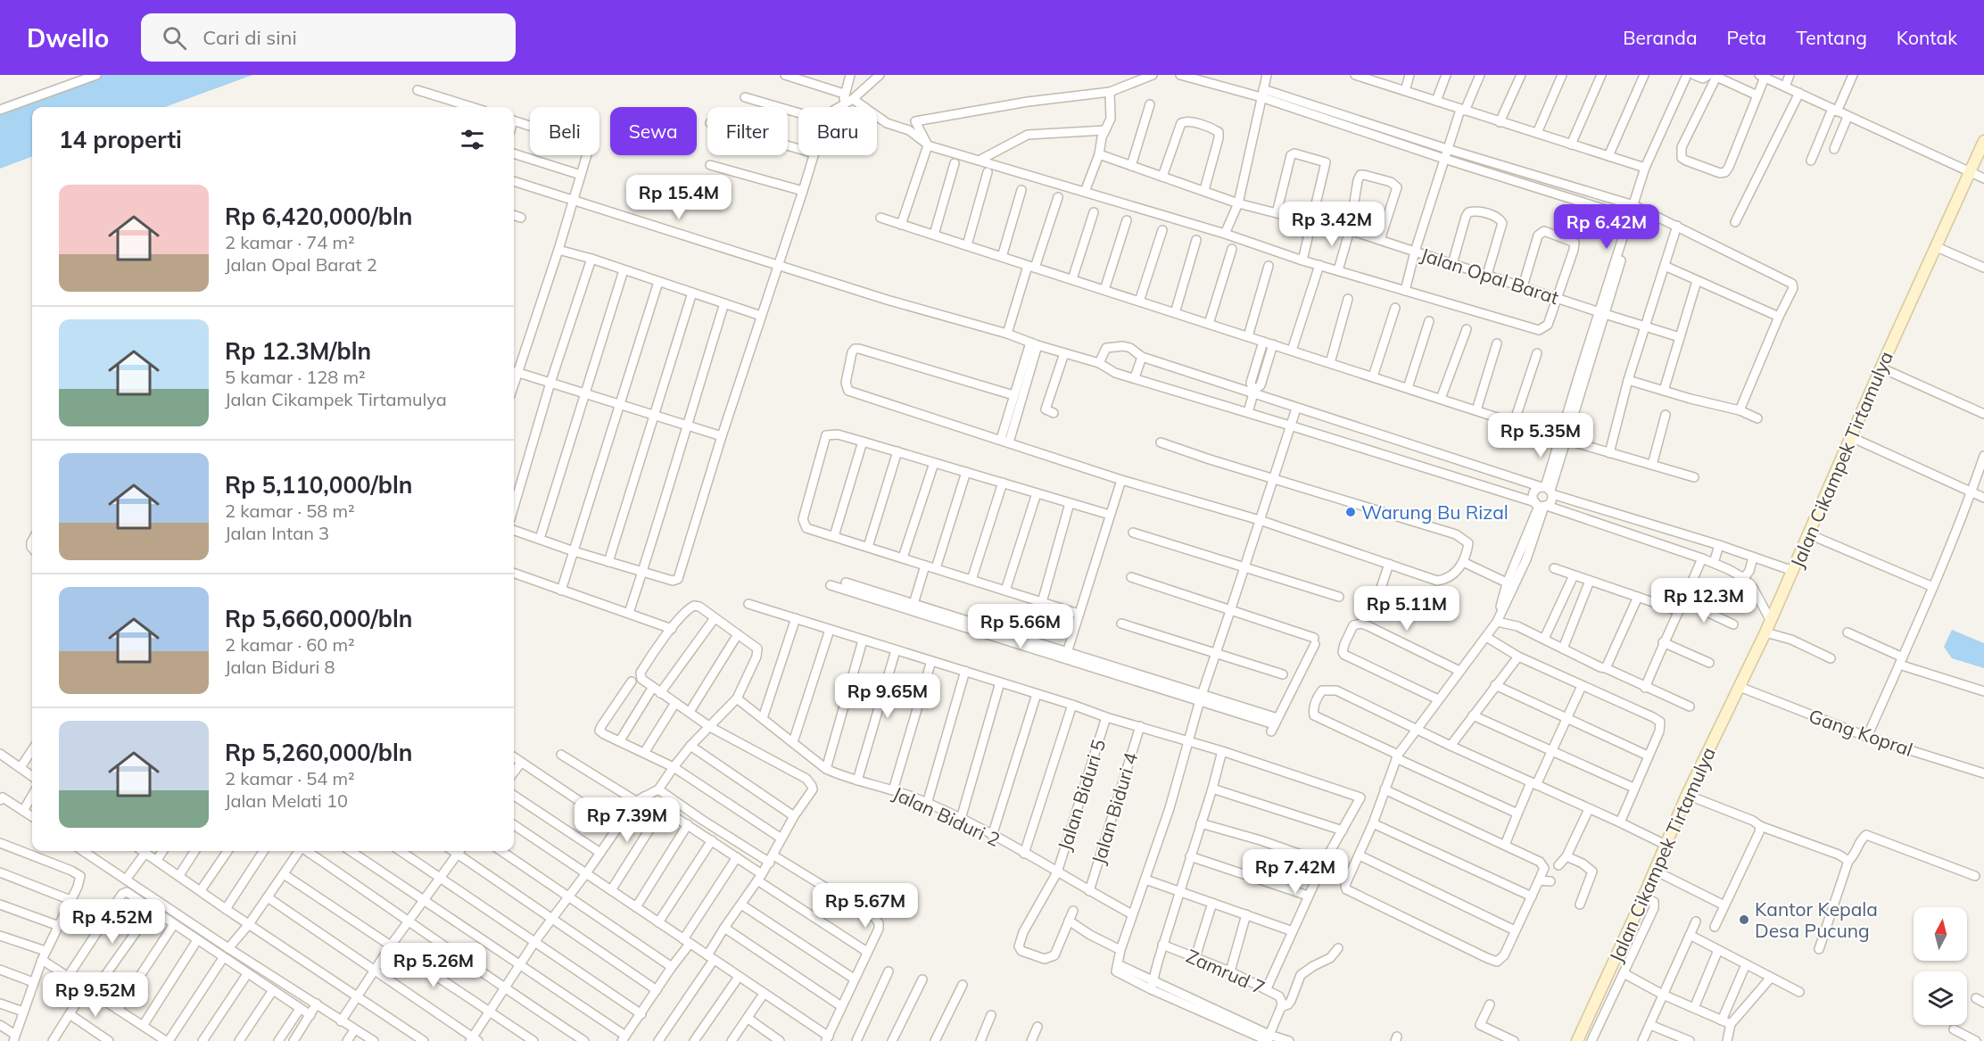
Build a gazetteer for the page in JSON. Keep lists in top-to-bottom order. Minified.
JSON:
{"streets":{"street":["Jalan Opal Barat","Jalan Cikampek Tirtamulya","Gang Kopral","Jalan Biduri 5","Jalan Biduri 4","Jalan Biduri 2","Zamrud 7"]},"crossings":[["Jalan Cikampek Tirtamulya","Gang Kopral"],["Jalan Biduri 5","Jalan Biduri 2"],["Jalan Biduri 4","Jalan Biduri 2"]],"places":["Warung Bu Rizal","Kantor Kepala Desa Pucung"],"north":"top","page":{"header":"Dwello","search":"Cari di sini","nav":["Beranda","Peta","Tentang","Kontak"],"chip":["Beli","Sewa","Filter","Baru"],"heading":"14 properti","list":[{"name":"Rp 6,420,000/bln","note":"2 kamar · 74 m² · Jalan Opal Barat 2"},{"name":"Rp 12.3M/bln","note":"5 kamar · 128 m² · Jalan Cikampek Tirtamulya"},{"name":"Rp 5,110,000/bln","note":"2 kamar · 58 m² · Jalan Intan 3"},{"name":"Rp 5,660,000/bln","note":"2 kamar · 60 m² · Jalan Biduri 8"},{"name":"Rp 5,260,000/bln","note":"2 kamar · 54 m² · Jalan Melati 10"}],"price":["Rp 15.4M","Rp 3.42M","Rp 6.42M","Rp 5.35M","Rp 12.3M","Rp 5.11M","Rp 5.66M","Rp 9.65M","Rp 7.39M","Rp 7.42M","Rp 5.67M","Rp 4.52M","Rp 5.26M","Rp 9.52M"]}}
